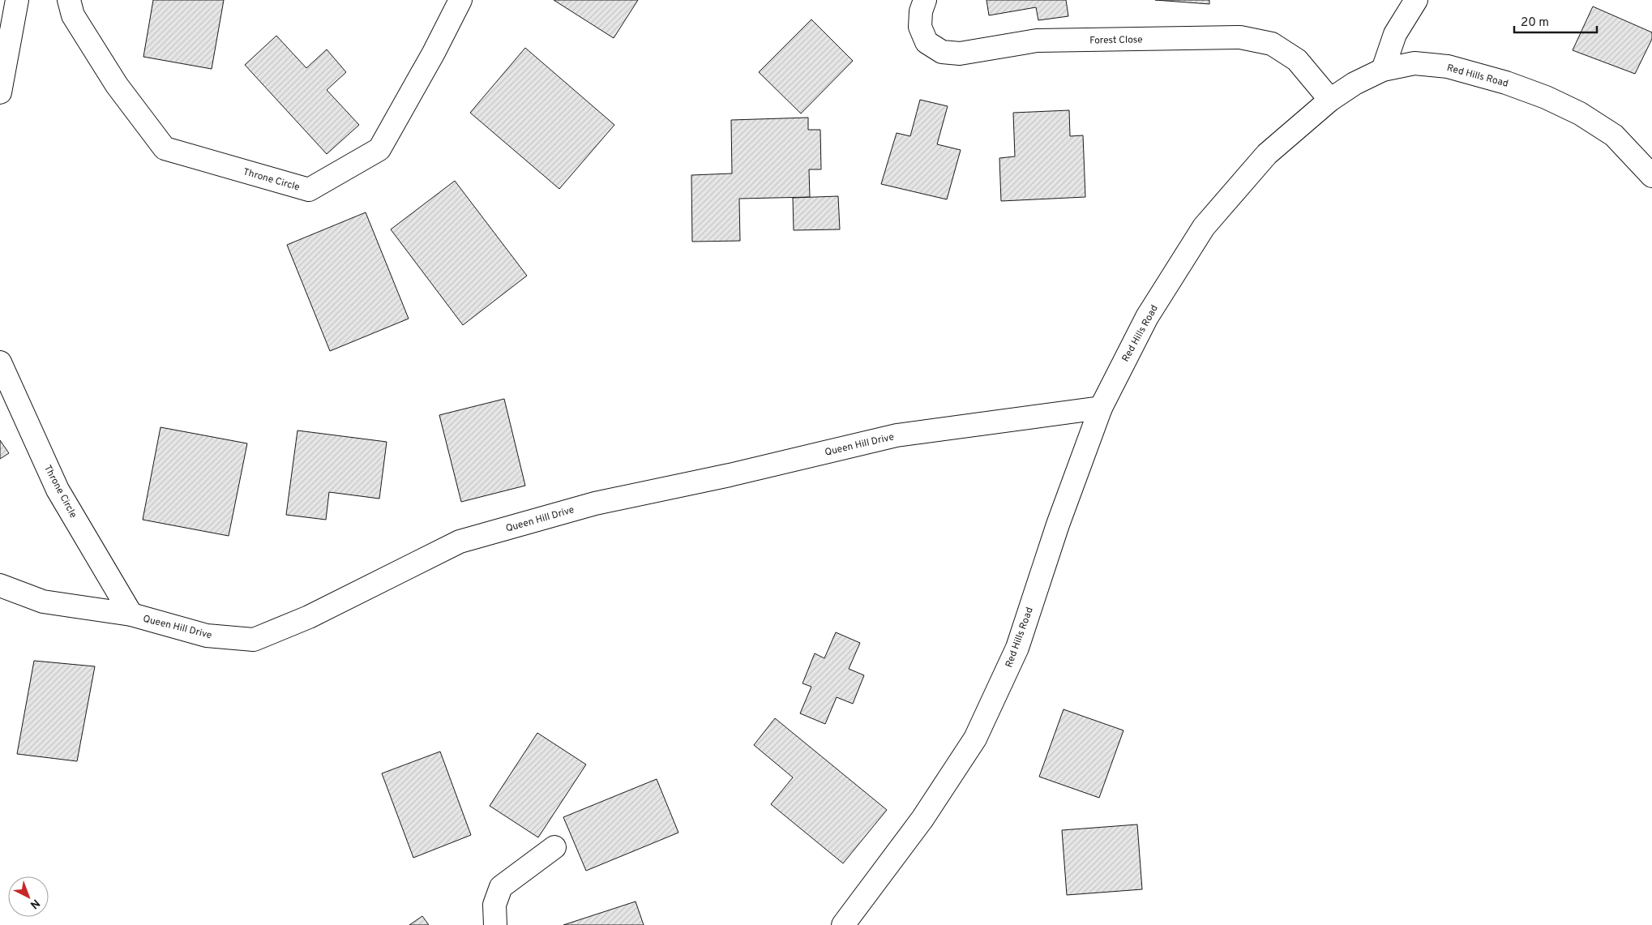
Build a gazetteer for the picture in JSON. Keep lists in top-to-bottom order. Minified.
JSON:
{"streets":{"street":["Forest Close","Red Hills Road","Throne Circle","Queen Hill Drive"]},"crossings":[["Forest Close","Red Hills Road"],["Red Hills Road","Queen Hill Drive"],["Throne Circle","Queen Hill Drive"]],"scale_bar":"20 m","north":"bottom right"}
